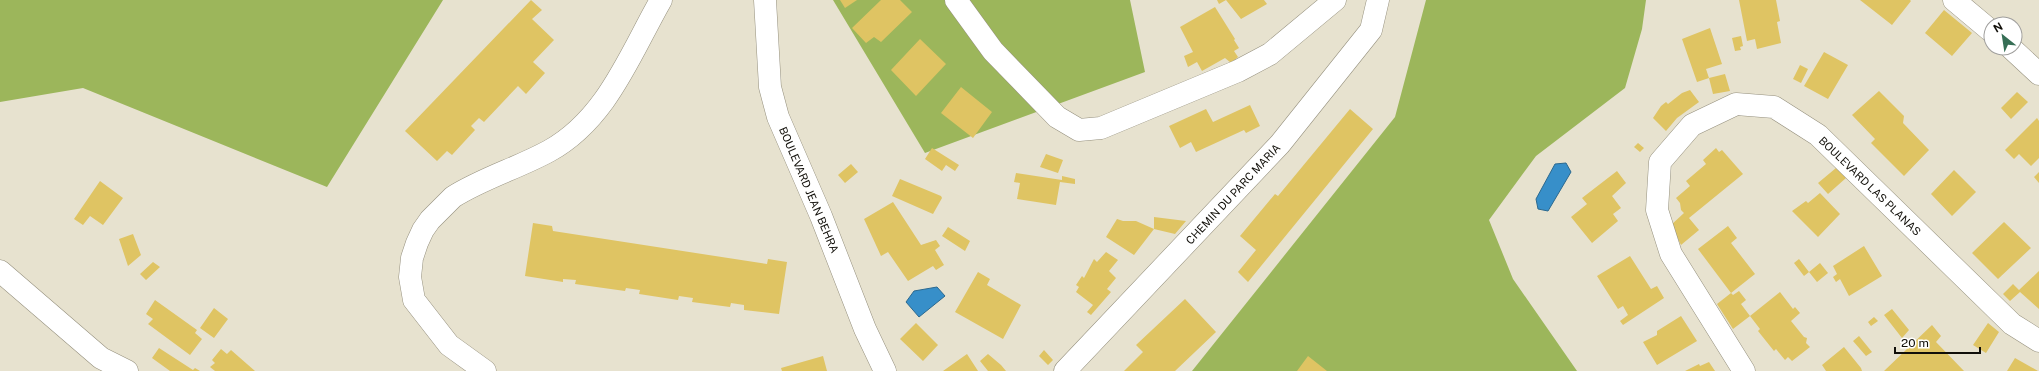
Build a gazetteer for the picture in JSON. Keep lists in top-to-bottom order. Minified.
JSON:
{"streets":{"street":["BOULEVARD LAS PLANAS","BOULEVARD JEAN BEHRA","CHEMIN DU PARC MARIA"]},"scale_bar":"20 m","north":"top left"}
